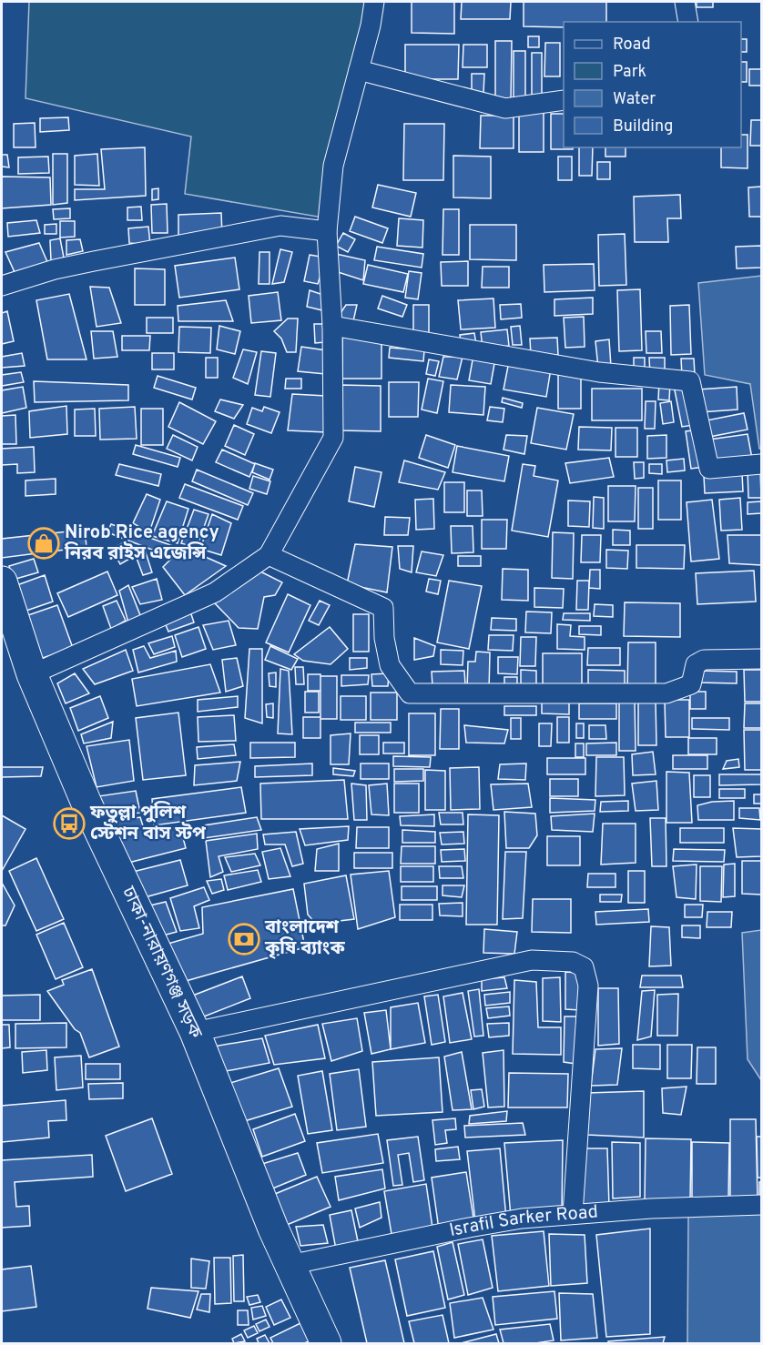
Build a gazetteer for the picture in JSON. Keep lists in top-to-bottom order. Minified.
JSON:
{"streets":{"highway":["ঢাকা-নারায়ণগঞ্জ সড়ক"],"street":["Israfil Sarker Road"]},"crossings":[["ঢাকা-নারায়ণগঞ্জ সড়ক","Israfil Sarker Road"]],"places":{"shop":["Nirob Rice agency নিরব রাইস এজেন্সি"],"bus stop":["ফতুল্লা পুলিশ স্টেশন বাস স্টপ"],"bank":["বাংলাদেশ কৃষি ব্যাংক"]},"legend":["Road","Park","Water","Building"]}
